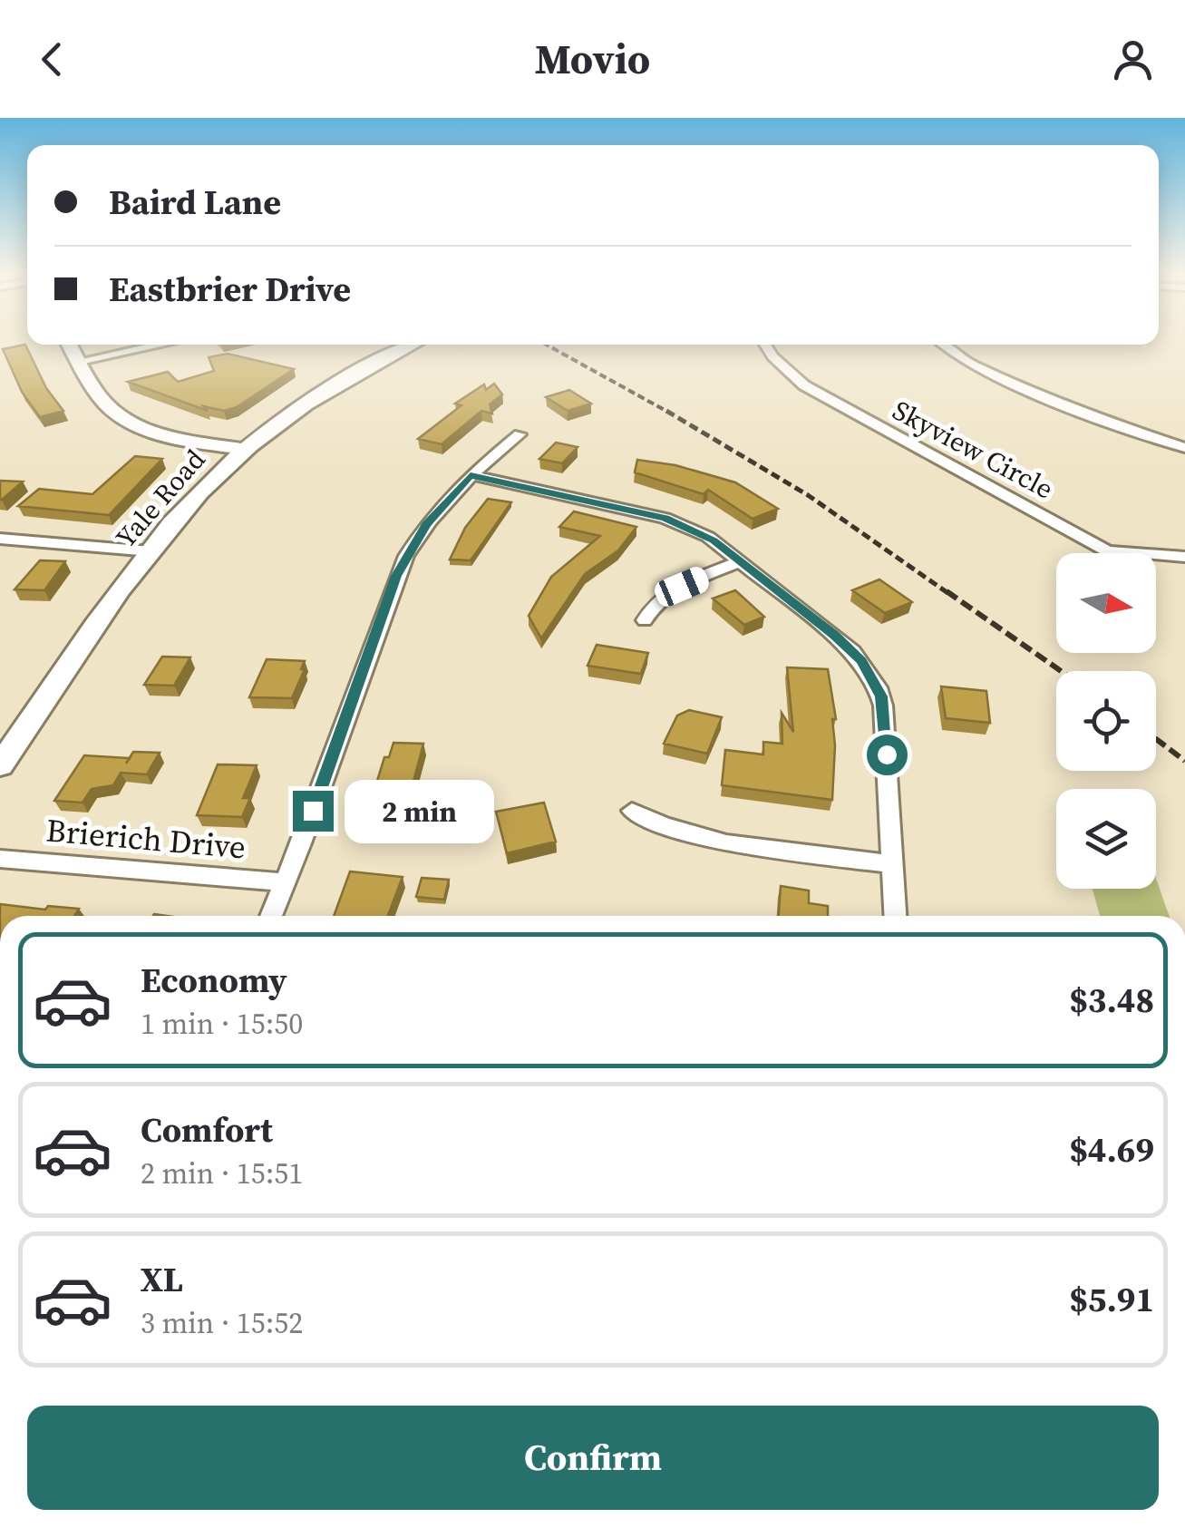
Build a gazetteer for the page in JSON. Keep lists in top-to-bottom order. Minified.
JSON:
{"streets":{"main road":["Yale Road"],"street":["Skyview Circle","Brierich Drive"]},"north":"right","page":{"header":"Movio","banner":["Baird Lane","Eastbrier Drive"],"bubble":"2 min","list":[{"name":"Economy","note":"1 min · 15:50","value":"$3.48"},{"name":"Comfort","note":"2 min · 15:51","value":"$4.69"},{"name":"XL","note":"3 min · 15:52","value":"$5.91"}],"buttons":"Confirm"}}
